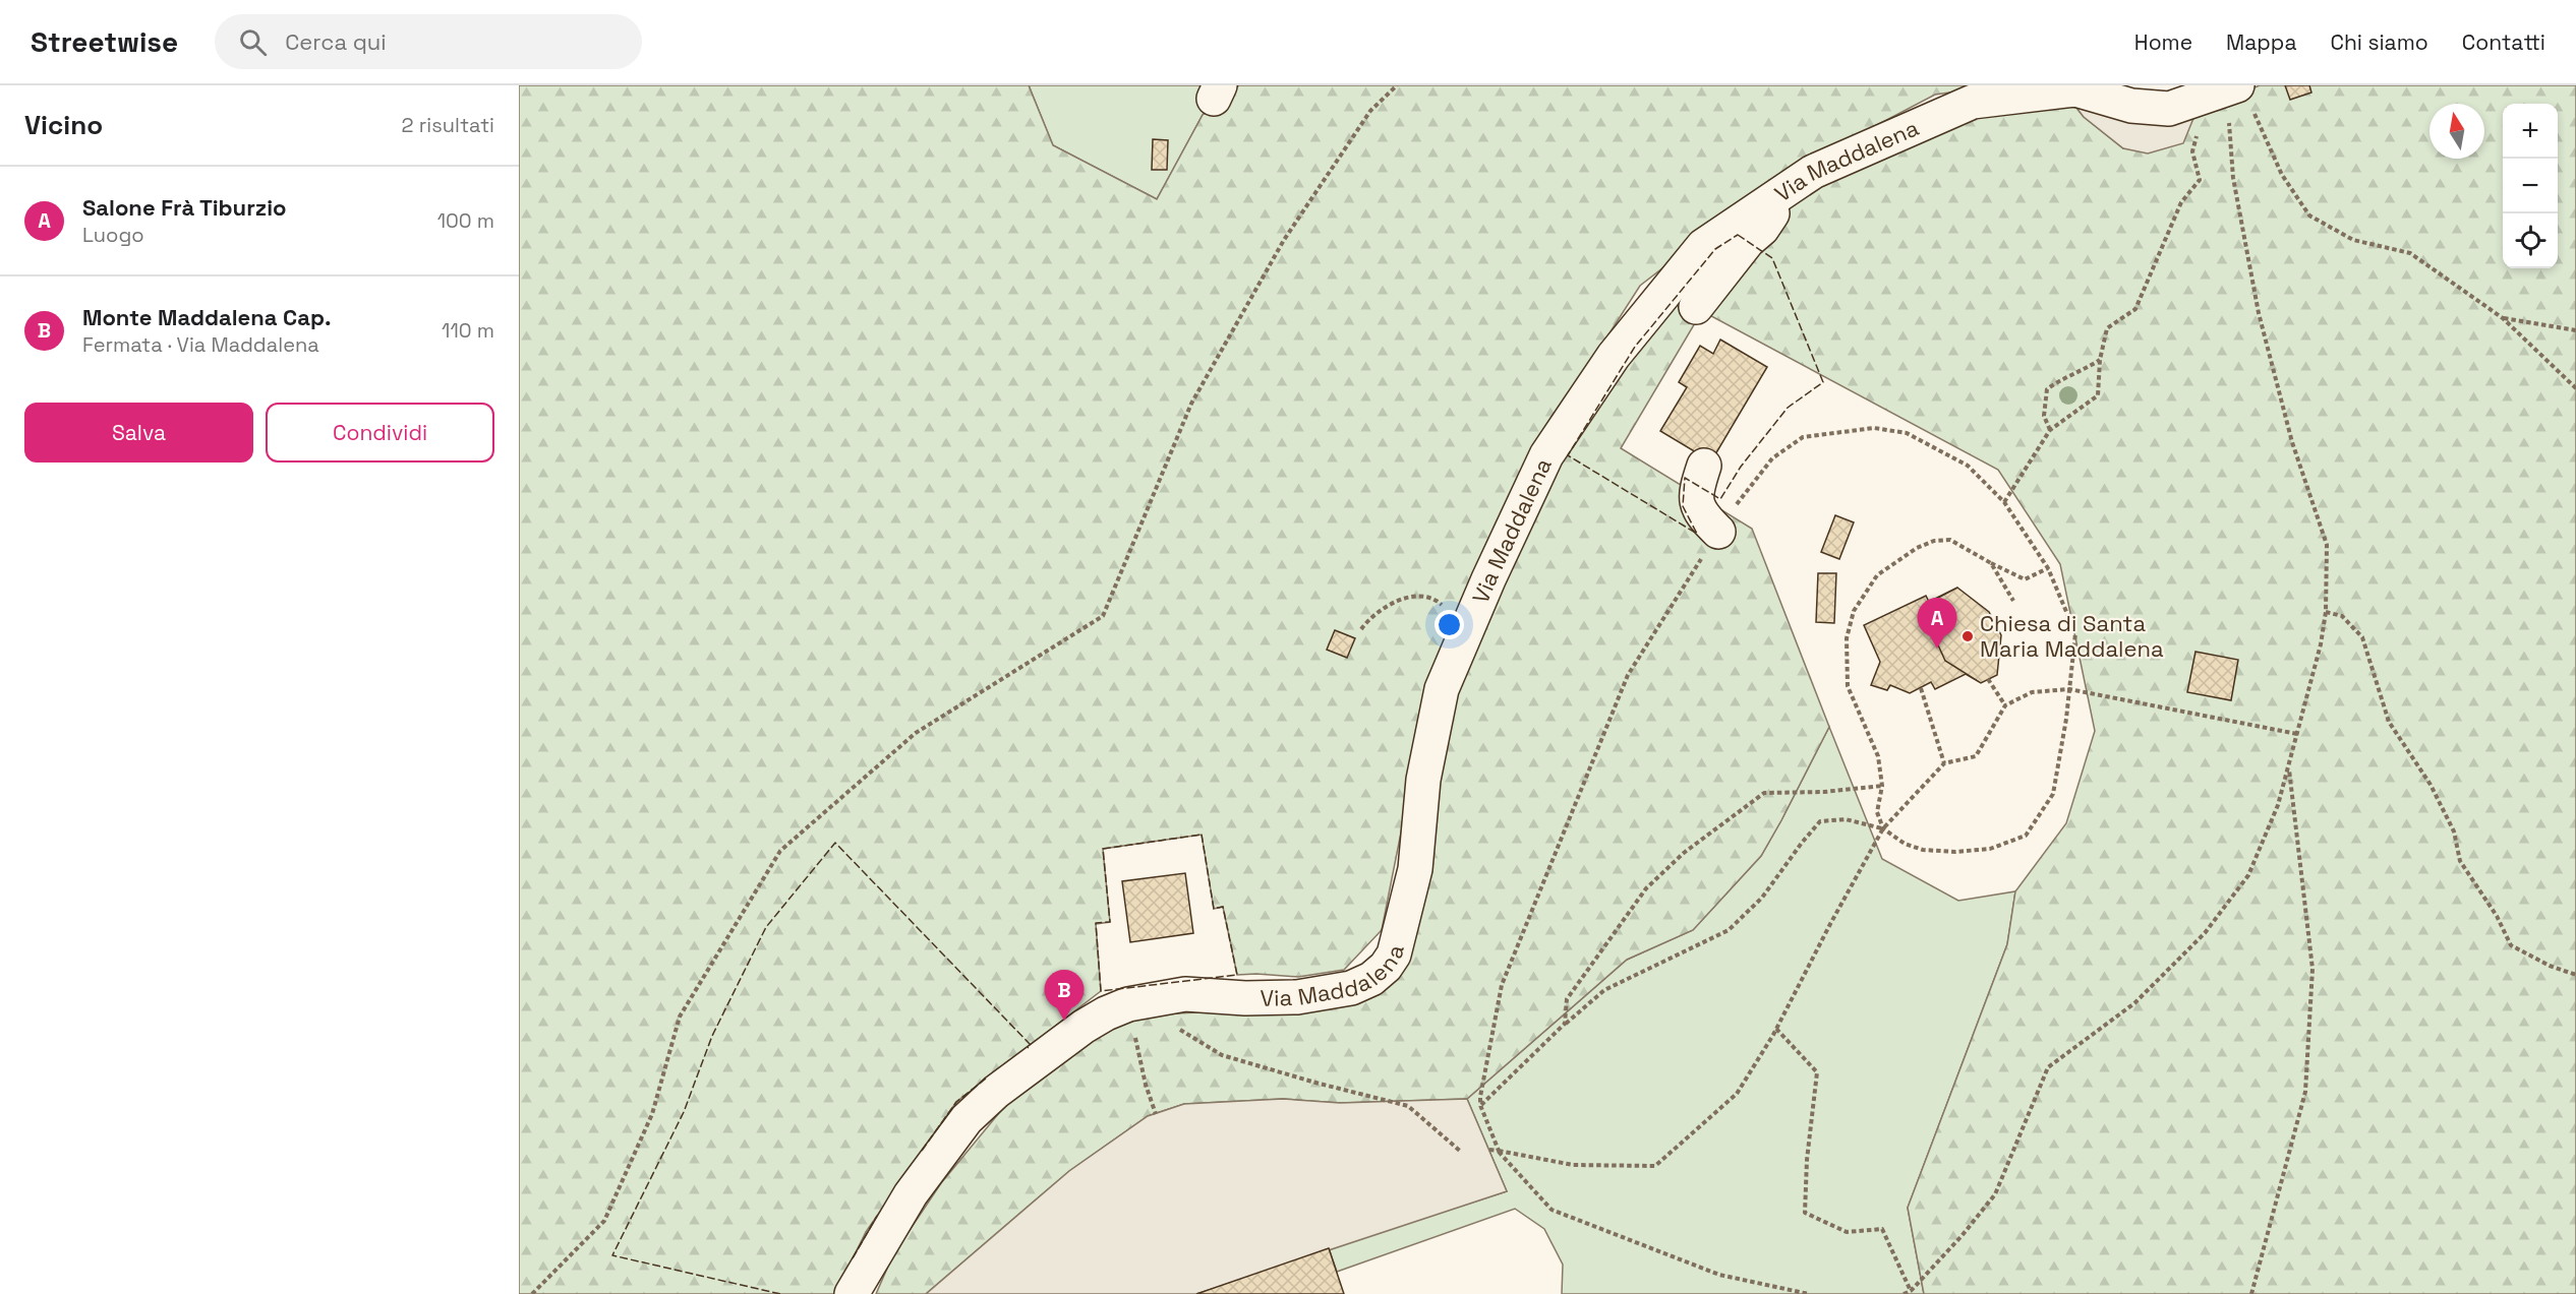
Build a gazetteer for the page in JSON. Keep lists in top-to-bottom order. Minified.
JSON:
{"streets":{"street":["Via Maddalena"]},"places":["Chiesa di Santa Maria Maddalena"],"north":"top","page":{"header":"Streetwise","search":"Cerca qui","nav":["Home","Mappa","Chi siamo","Contatti"],"heading":["Vicino","2 risultati"],"map_buttons":["+","−"],"list":[{"mark":"A","name":"Salone Frà Tiburzio","note":"Luogo","value":"100 m"},{"mark":"B","name":"Monte Maddalena Cap.","note":"Fermata · Via Maddalena","value":"110 m"}],"buttons":["Salva","Condividi"],"pins":["A","B"]}}
